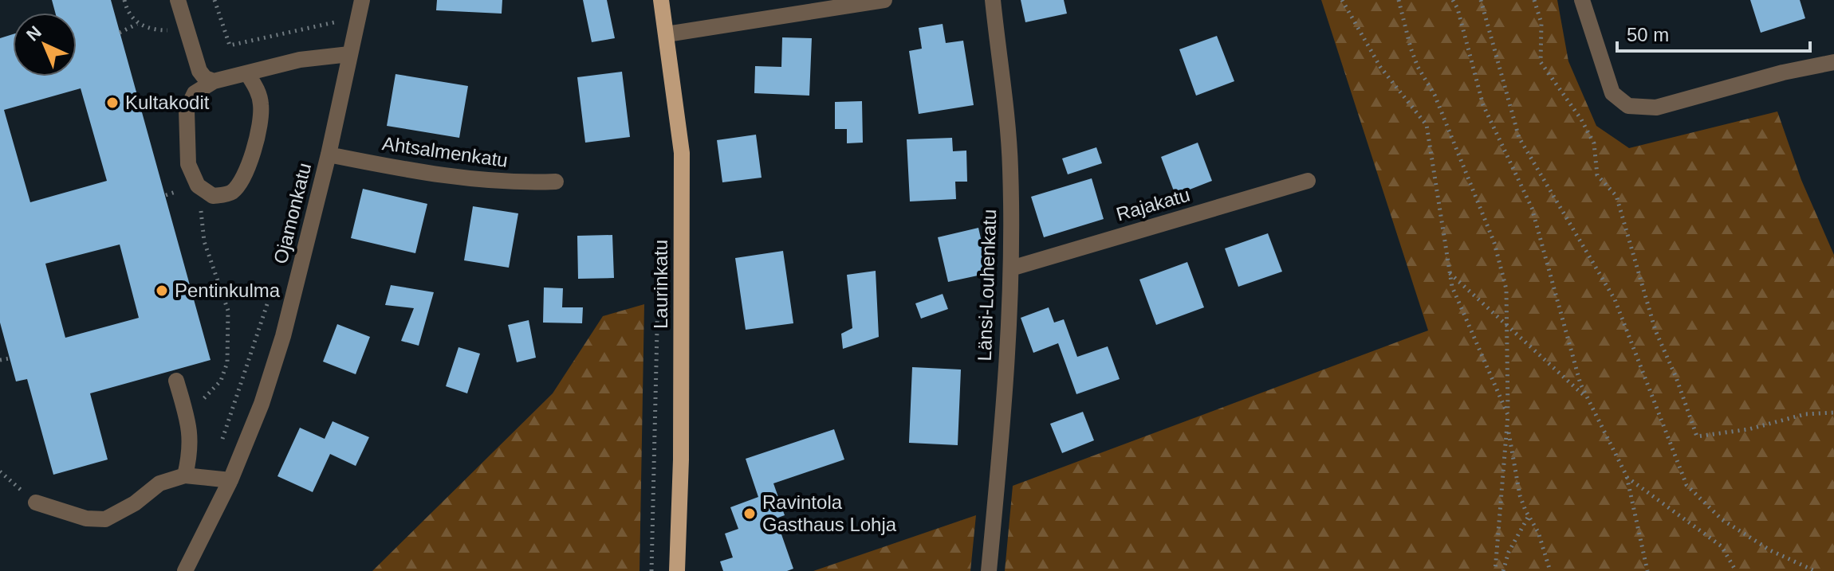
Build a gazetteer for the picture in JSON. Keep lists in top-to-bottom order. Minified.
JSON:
{"streets":{"main road":["Laurinkatu"],"street":["Ahtsalmenkatu","Rajakatu","Ojamonkatu","Länsi-Louhenkatu"]},"crossings":[["Ahtsalmenkatu","Ojamonkatu"],["Rajakatu","Länsi-Louhenkatu"]],"places":["Kultakodit","Pentinkulma","Ravintola Gasthaus Lohja"],"scale_bar":"50 m","north":"top left"}
